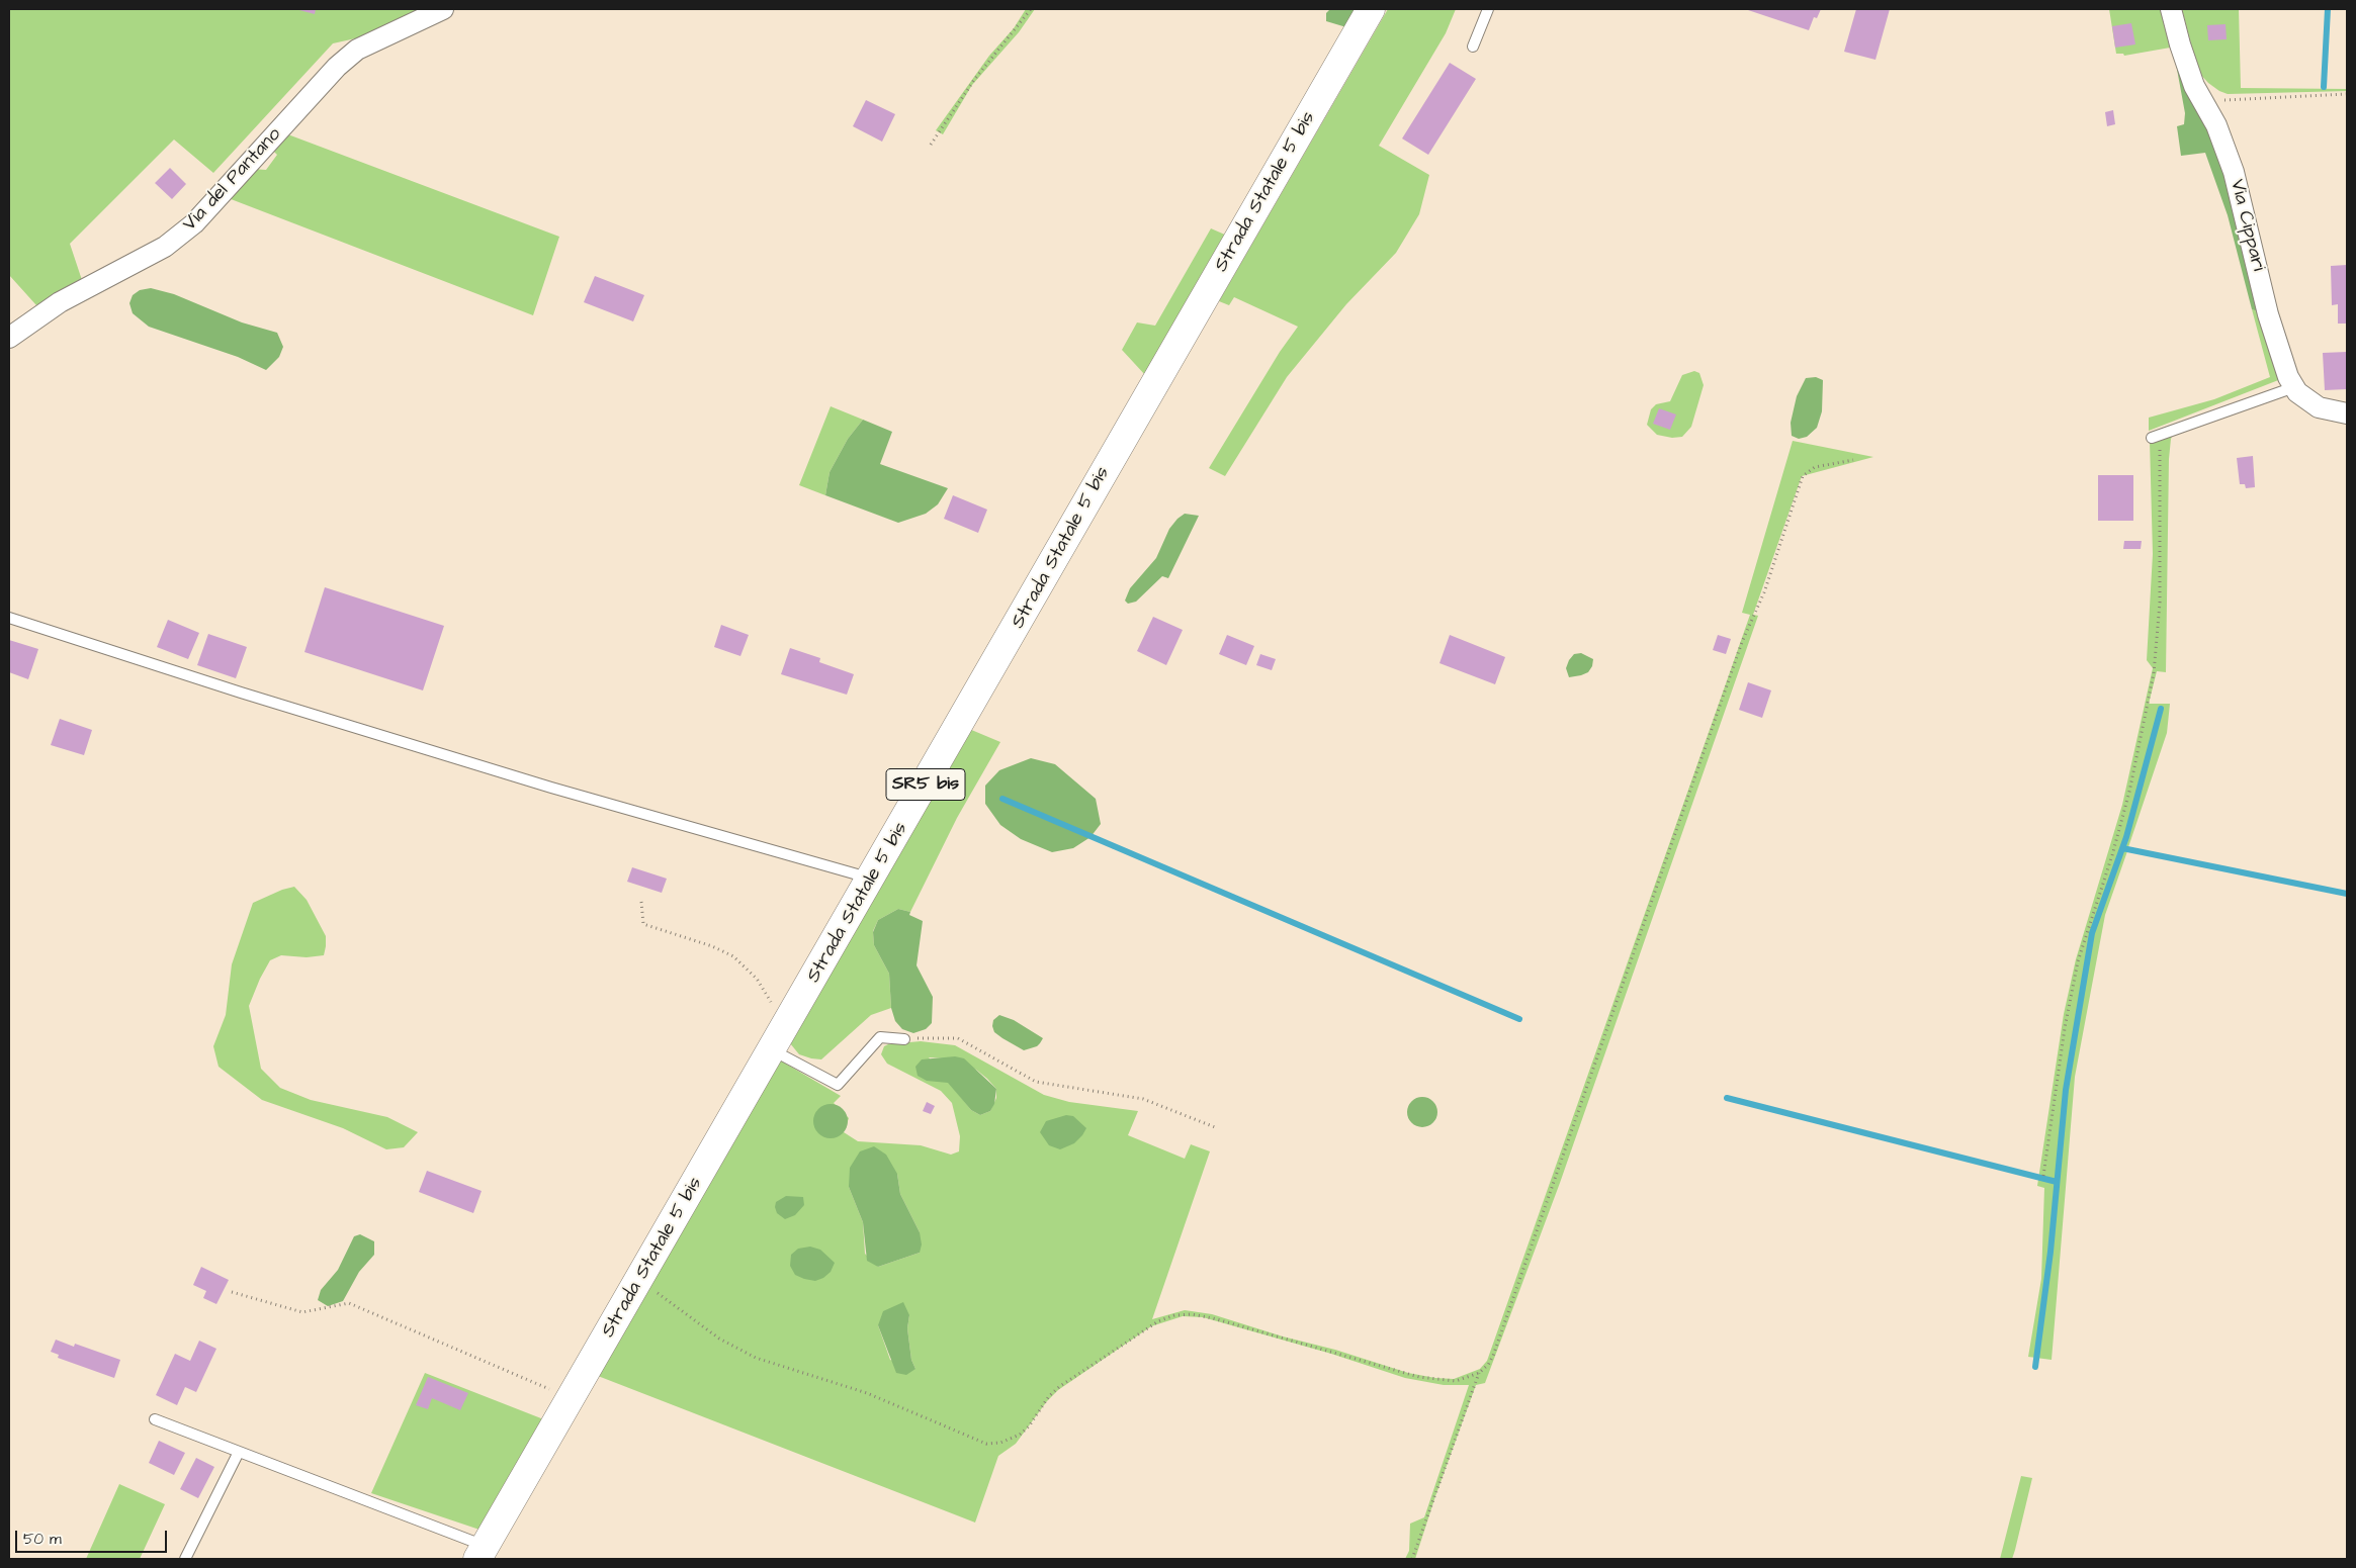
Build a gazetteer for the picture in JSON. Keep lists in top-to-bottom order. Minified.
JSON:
{"streets":{"main road":["Strada Statale 5 bis","SR5 bis"],"street":["Via del Pantano","Via Cippari"]},"scale_bar":"50 m"}
